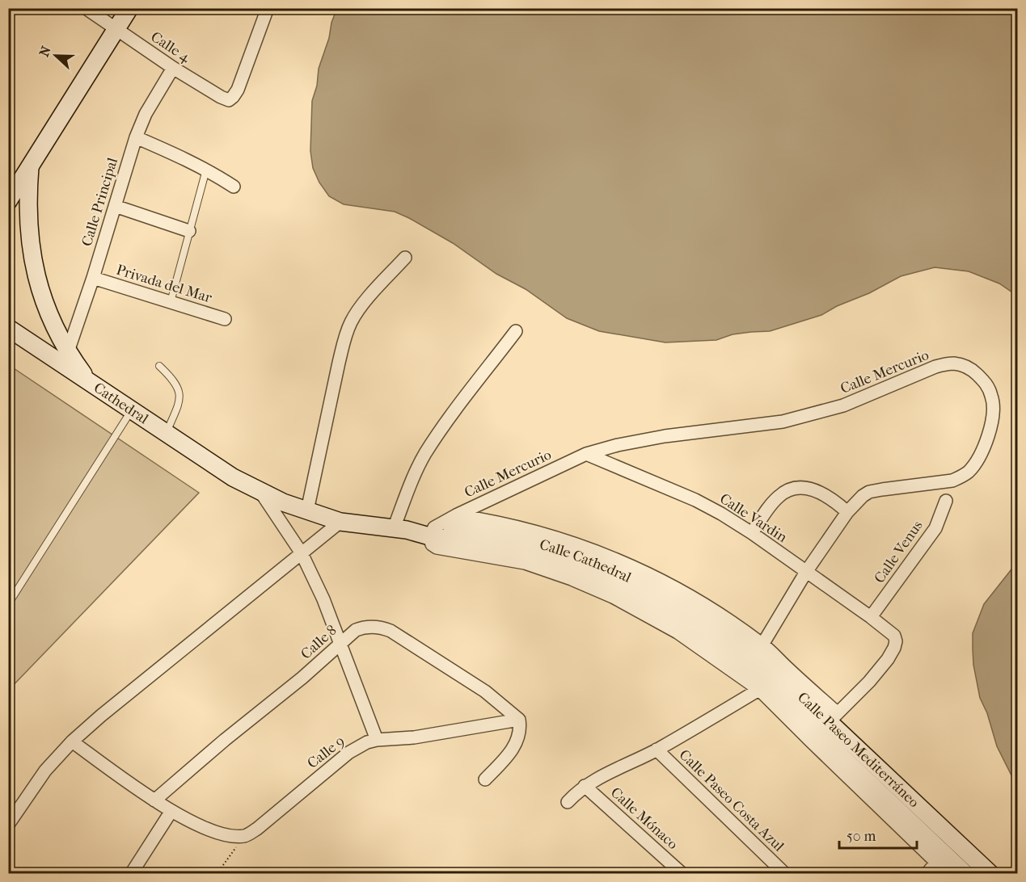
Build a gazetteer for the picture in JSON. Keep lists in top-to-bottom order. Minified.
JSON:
{"streets":{"street":["Calle 4","Calle Principal","Privada del Mar","Calle Mercurio","Cathedral","Calle Vardin","Calle Venus","Calle Cathedral","Calle 8","Calle Paseo Mediterráneo","Calle 9","Calle Paseo Costa Azul","Calle Mónaco"]},"crossings":[["Calle 4","Calle Principal"],["Calle Principal","Privada del Mar"],["Calle Mercurio","Calle Vardin"],["Calle Mercurio","Calle Cathedral"],["Calle Mercurio","Calle Paseo Mediterráneo"],["Cathedral","Calle Cathedral"],["Calle Vardin","Calle Venus"],["Calle Vardin","Calle Paseo Mediterráneo"],["Calle Cathedral","Calle Paseo Mediterráneo"],["Calle 8","Calle 9"]],"scale_bar":"50 m","north":"left"}
